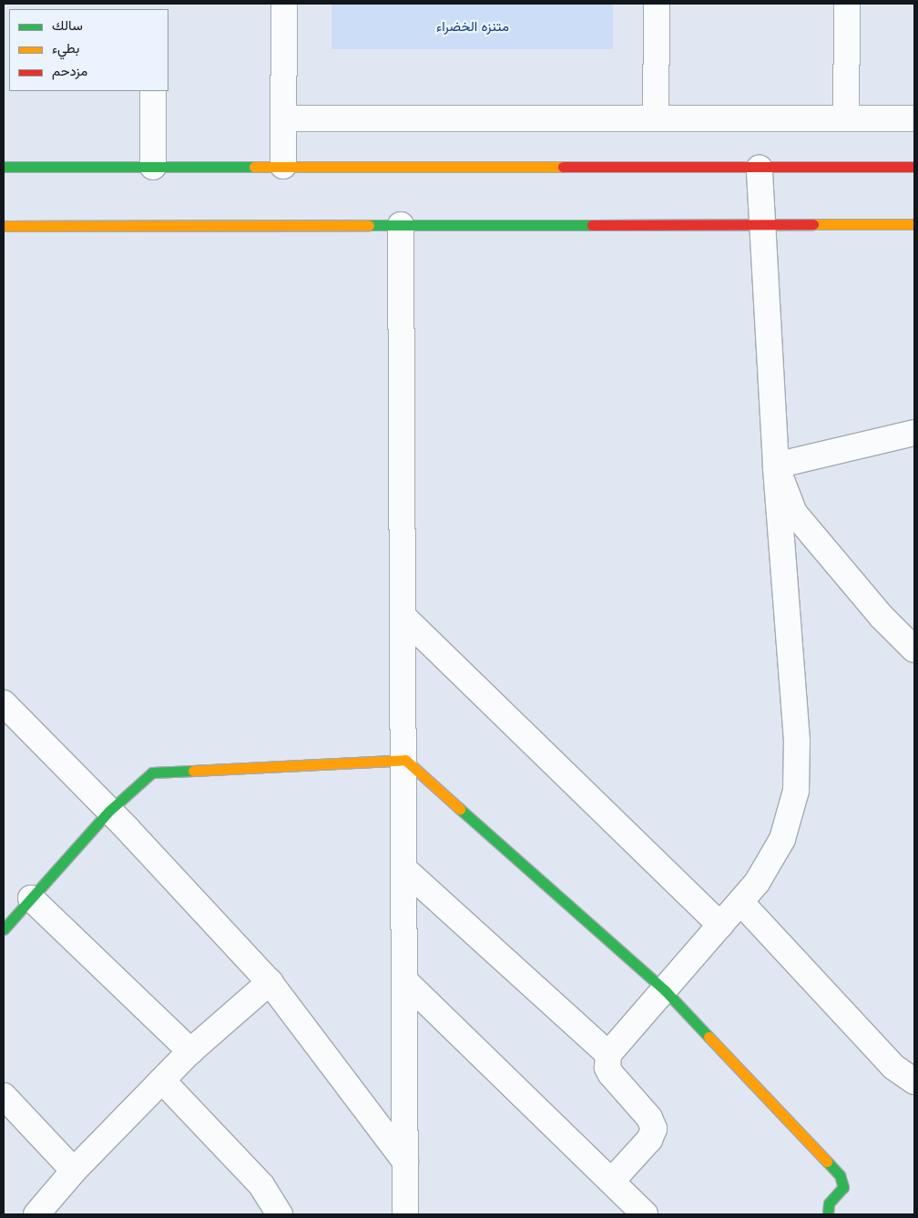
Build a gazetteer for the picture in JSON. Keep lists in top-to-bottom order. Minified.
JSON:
{"parks":["متنزه الخضراء"],"legend":["سالك","بطيء","مزدحم"]}
